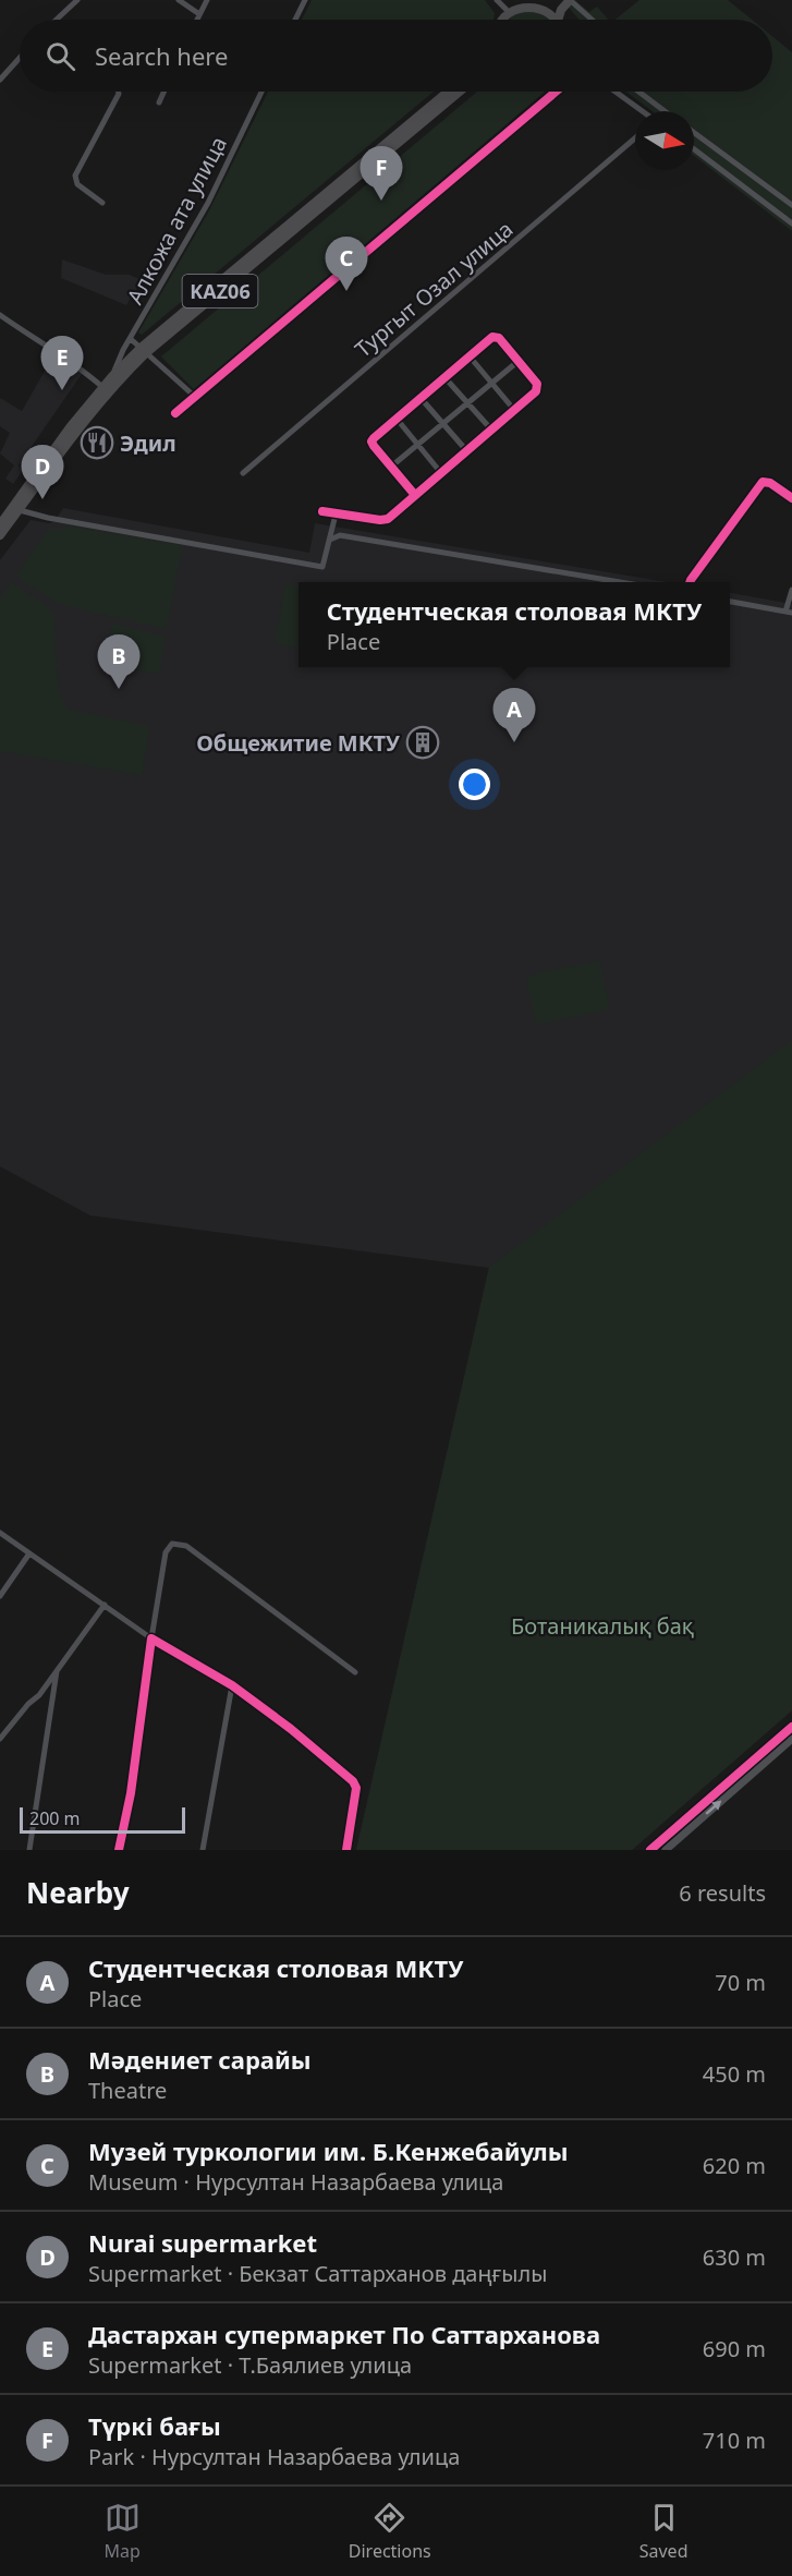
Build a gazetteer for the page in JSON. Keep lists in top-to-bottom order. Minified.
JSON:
{"streets":{"main road":["KАZ06"],"street":["Алкожа ата улица","Тургыт Озал улица"]},"crossings":[["Алкожа ата улица","KАZ06"]],"parks":["Ботаникалық бақ"],"places":{"restaurant":["Эдил"],"building":["Общежитие МКТУ"]},"scale_bar":"200 m","north":"right","page":{"search":"Search here","pins":["F","C","E","D","B","A"],"popup":["Студентческая столовая МКТУ","Place"],"scale":"200 m","heading":["Nearby","6 results"],"list":[{"mark":"A","name":"Студентческая столовая МКТУ","note":"Place","value":"70 m"},{"mark":"B","name":"Мәдениет сарайы","note":"Theatre","value":"450 m"},{"mark":"C","name":"Музей туркологии им. Б.Кенжебайулы","note":"Museum · Нурсултан Назарбаева улица","value":"620 m"},{"mark":"D","name":"Nurai supermarket","note":"Supermarket · Бекзат Саттарханов даңғылы","value":"630 m"},{"mark":"E","name":"Дастархан супермаркет По Саттарханова","note":"Supermarket · Т.Баялиев улица","value":"690 m"},{"mark":"F","name":"Түркі бағы","note":"Park · Нурсултан Назарбаева улица","value":"710 m"}],"nav":["Map","Directions","Saved"]}}
